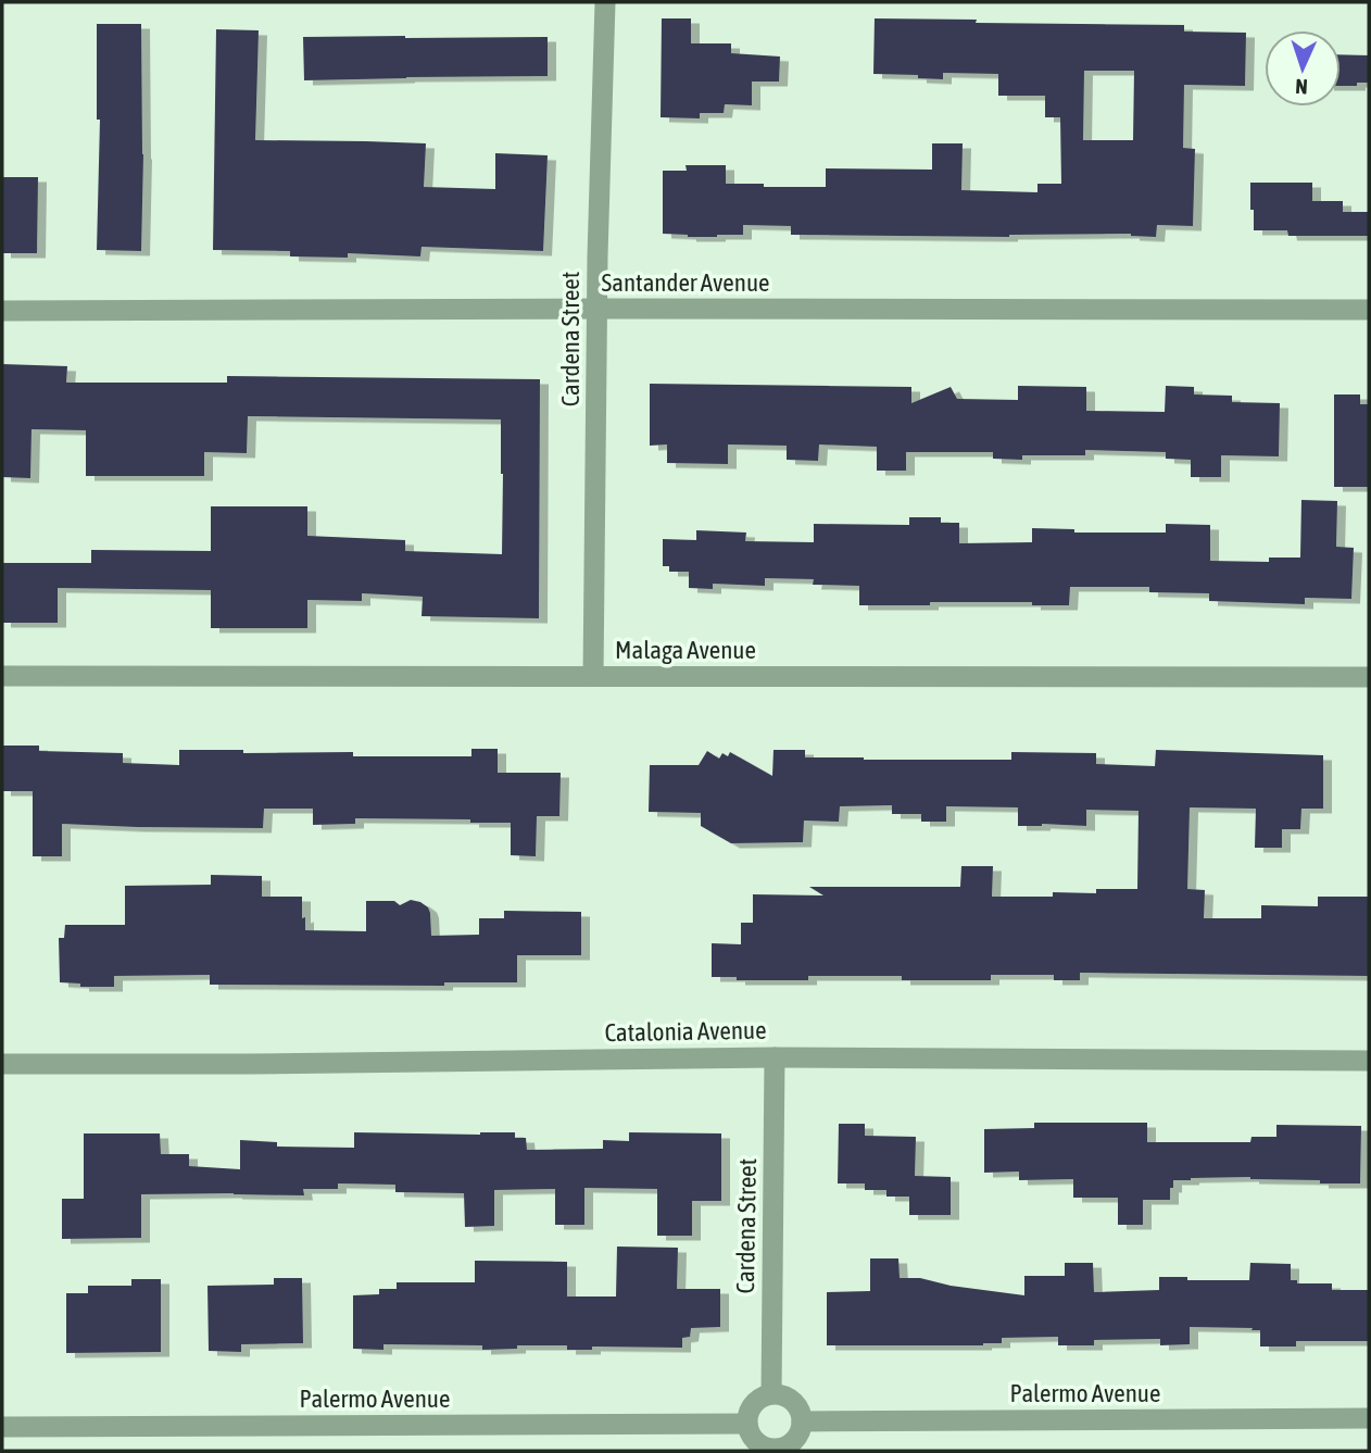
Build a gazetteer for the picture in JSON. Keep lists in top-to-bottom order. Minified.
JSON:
{"streets":{"street":["Santander Avenue","Cardena Street","Malaga Avenue","Catalonia Avenue","Palermo Avenue"]},"crossings":[["Santander Avenue","Cardena Street"],["Cardena Street","Malaga Avenue"],["Cardena Street","Catalonia Avenue"],["Cardena Street","Palermo Avenue"]],"north":"bottom"}
